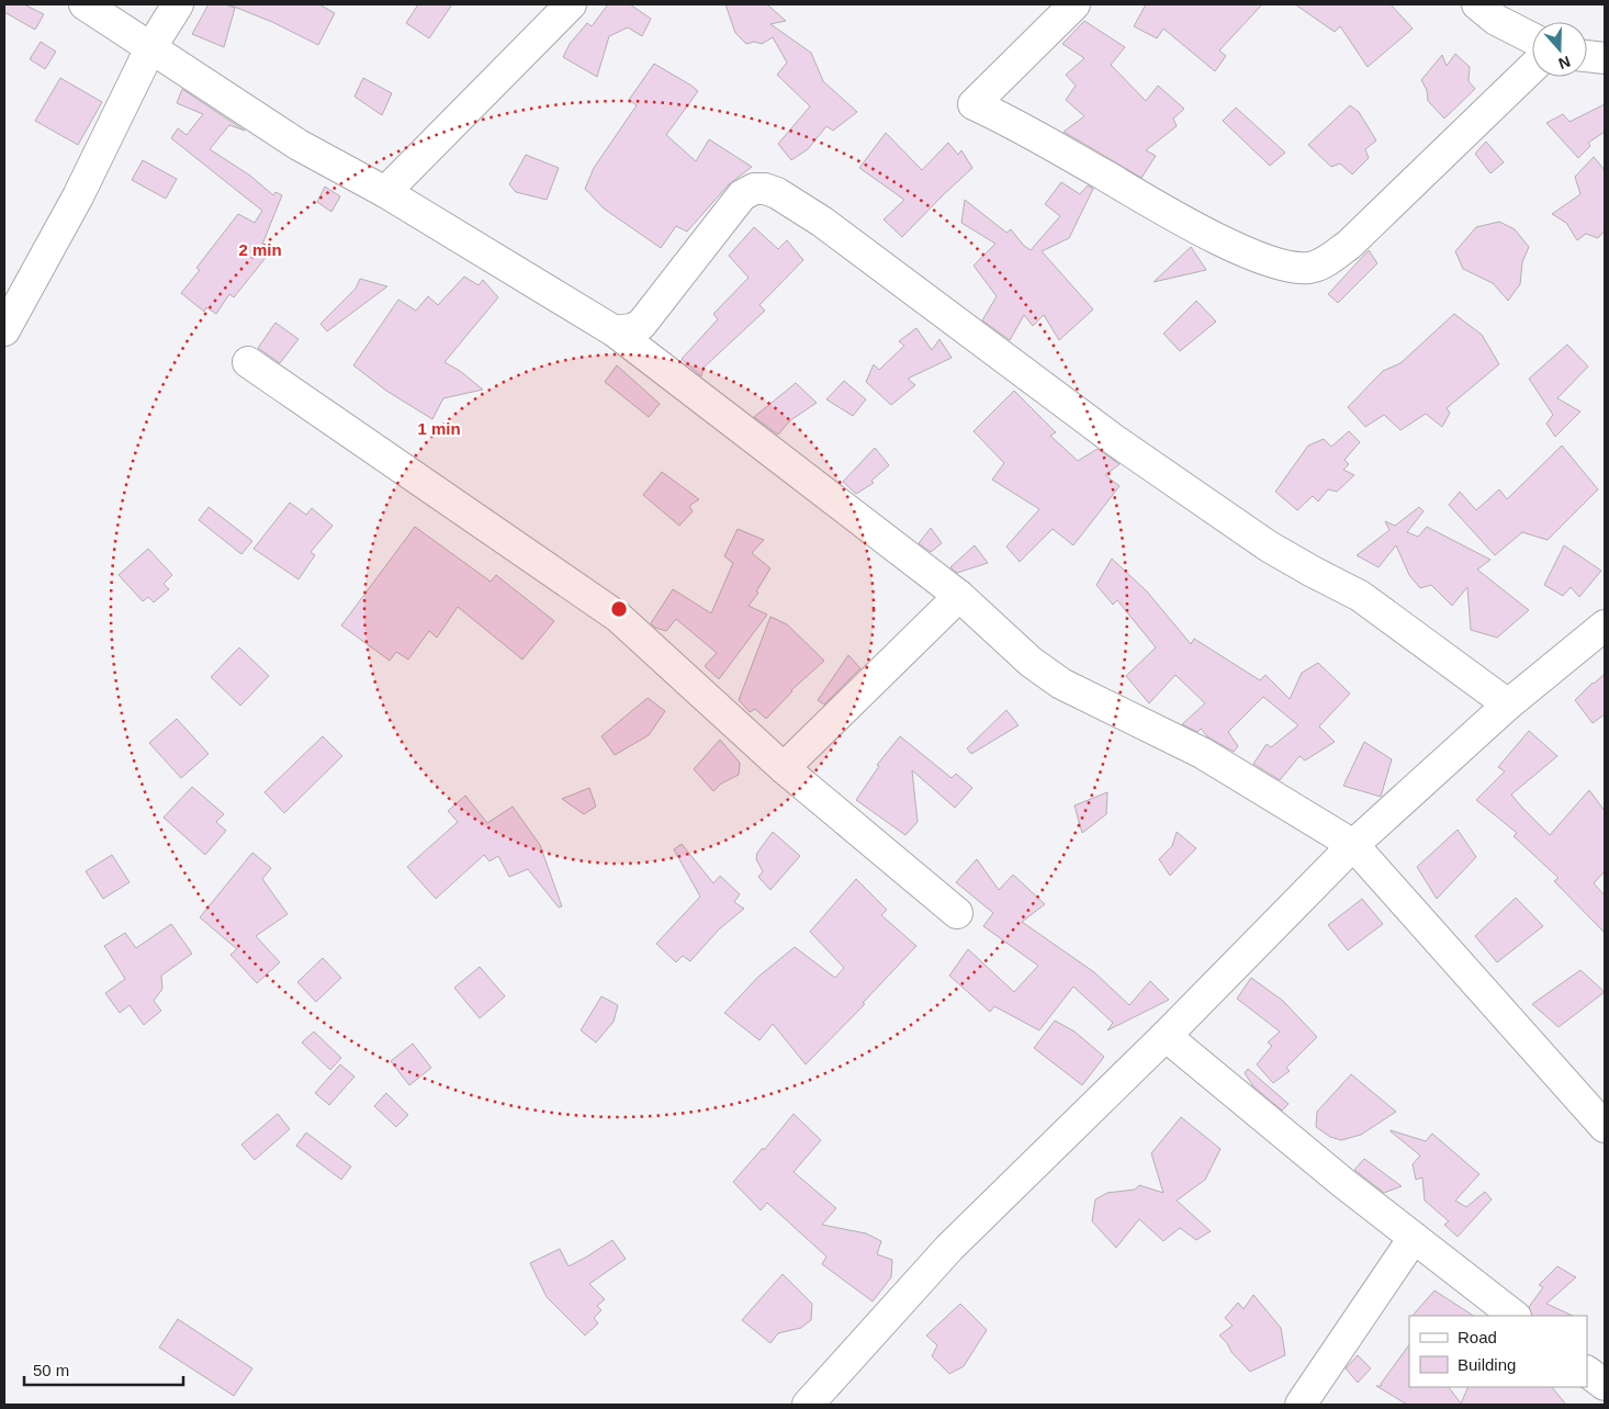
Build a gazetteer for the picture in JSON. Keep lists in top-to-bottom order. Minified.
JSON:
{"legend":["Road","Building"],"scale_bar":"50 m","north":"bottom","rings":["2 min","1 min"]}
